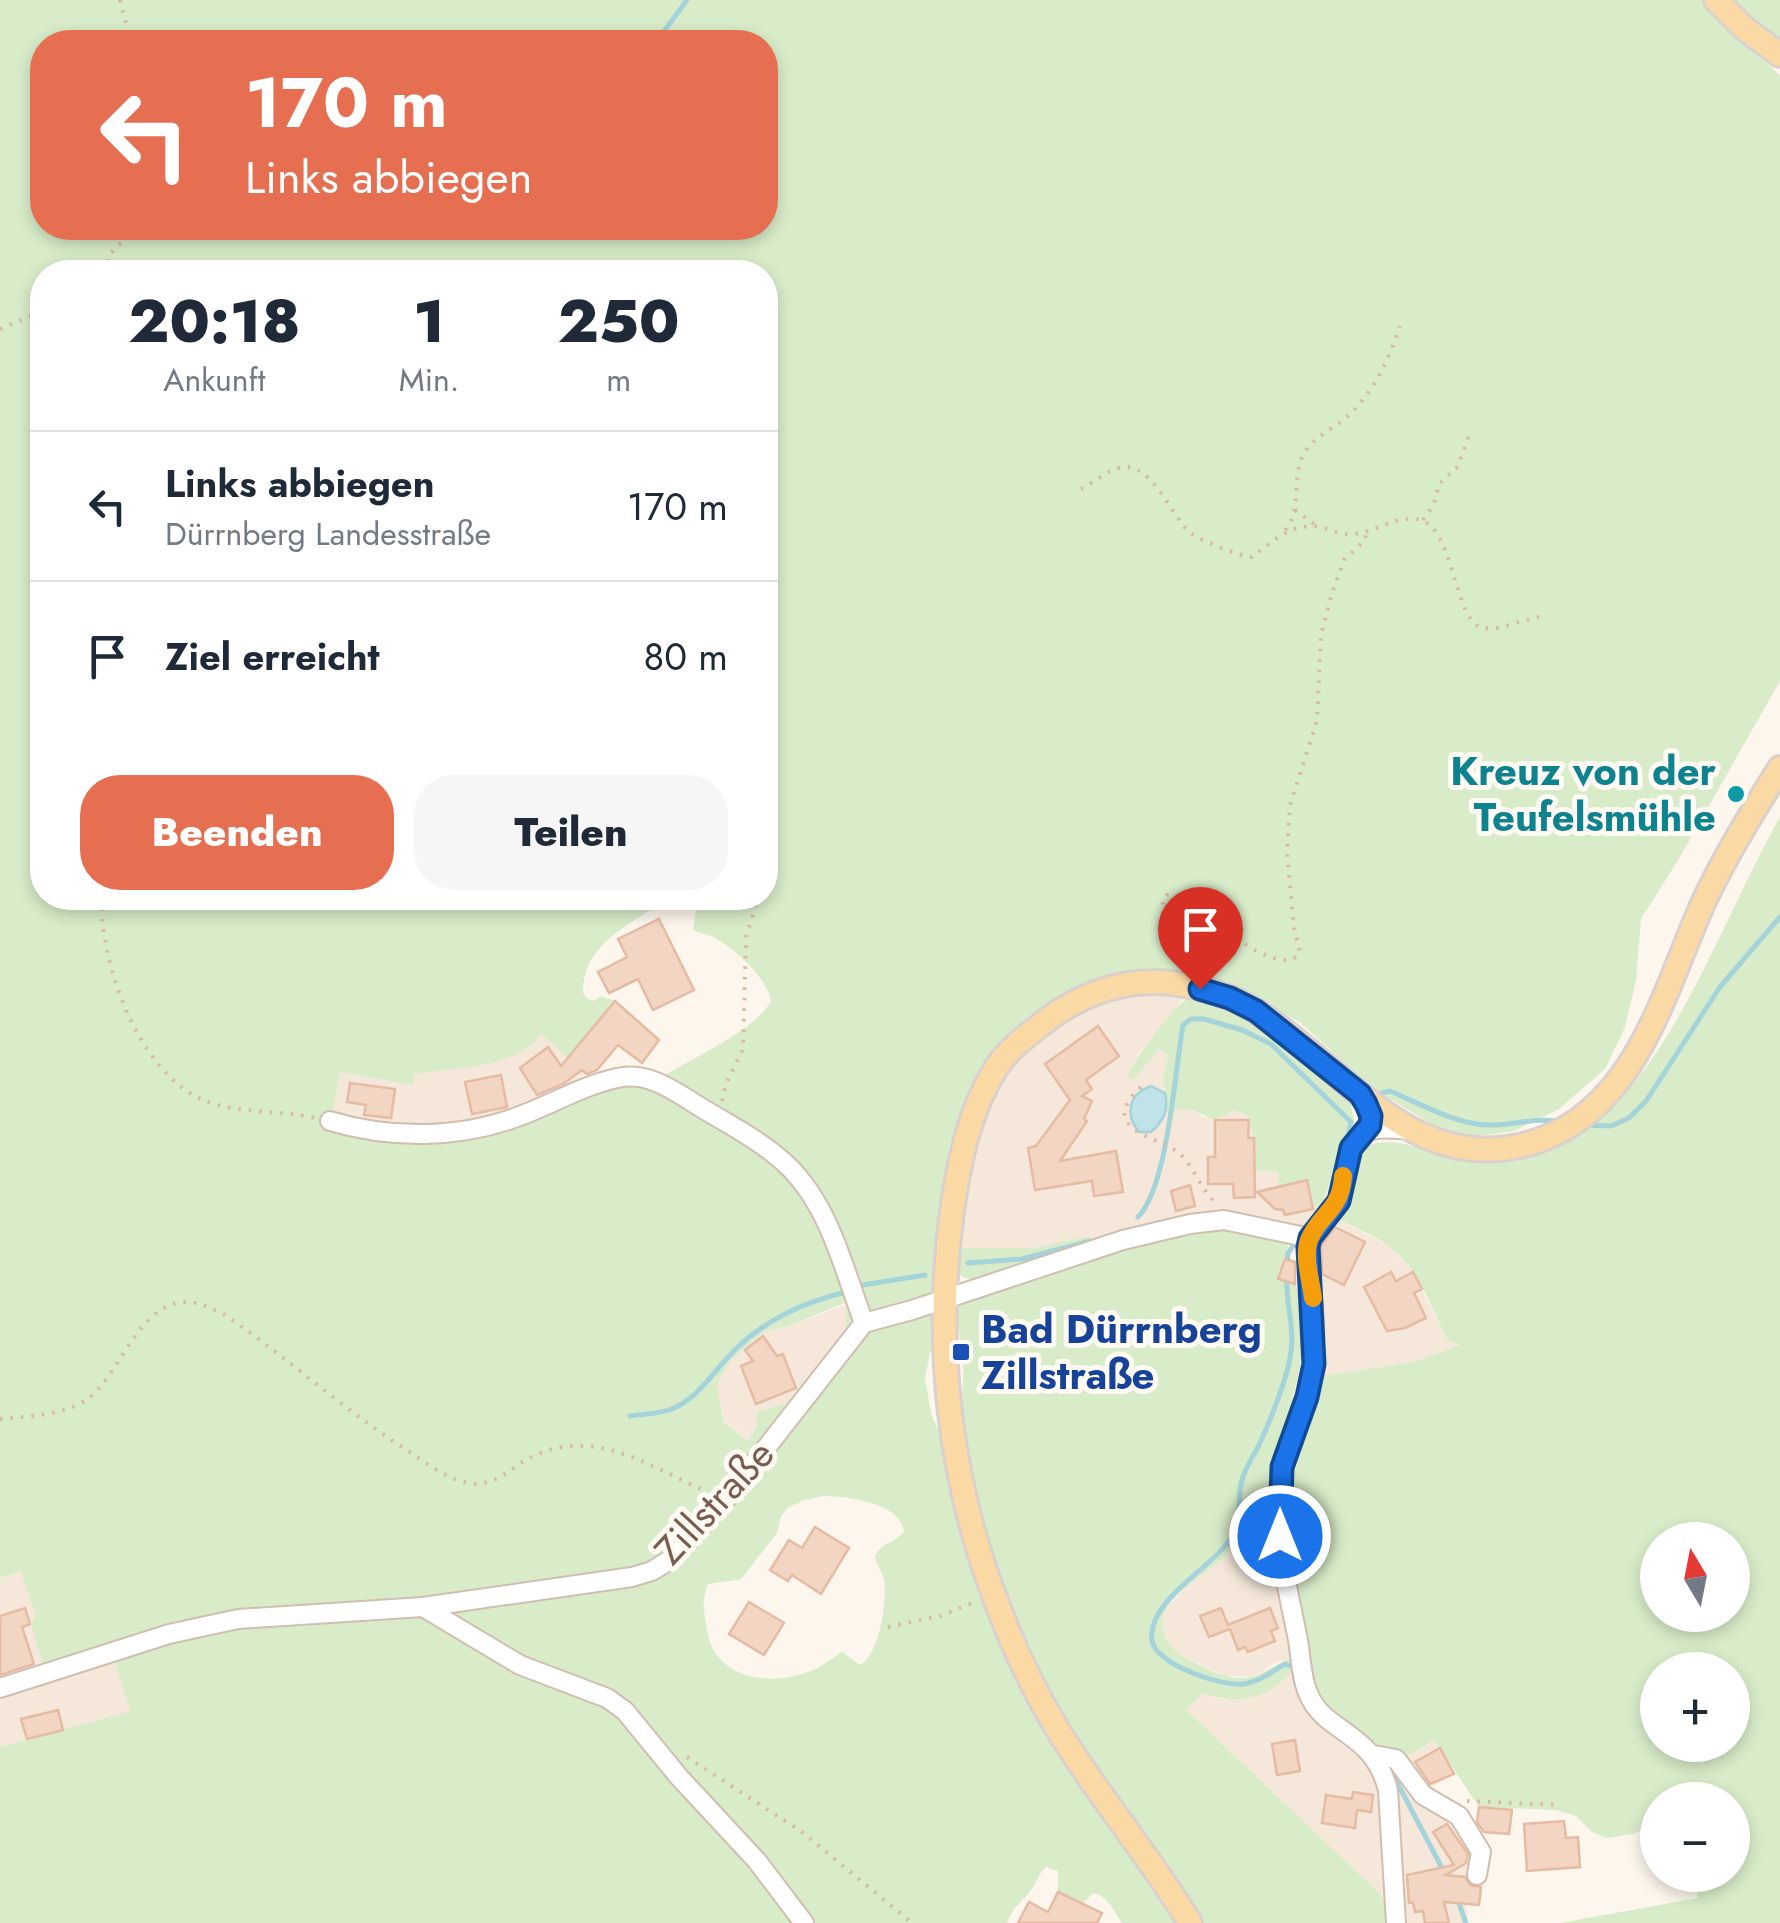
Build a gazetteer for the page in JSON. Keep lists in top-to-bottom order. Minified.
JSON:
{"streets":{"street":["Zillstraße"]},"places":{"other":["Kreuz von der Teufelsmühle"],"transit":["Bad Dürrnberg Zillstraße"]},"north":"top","page":{"turn":["170 m","Links abbiegen"],"eta":["20:18","Ankunft","1","Min.","250","m"],"list":[{"name":"Links abbiegen","note":"Dürrnberg Landesstraße","value":"170 m"},{"name":"Ziel erreicht","value":"80 m"}],"buttons":["Beenden","Teilen"],"map_buttons":["+","−"]}}
